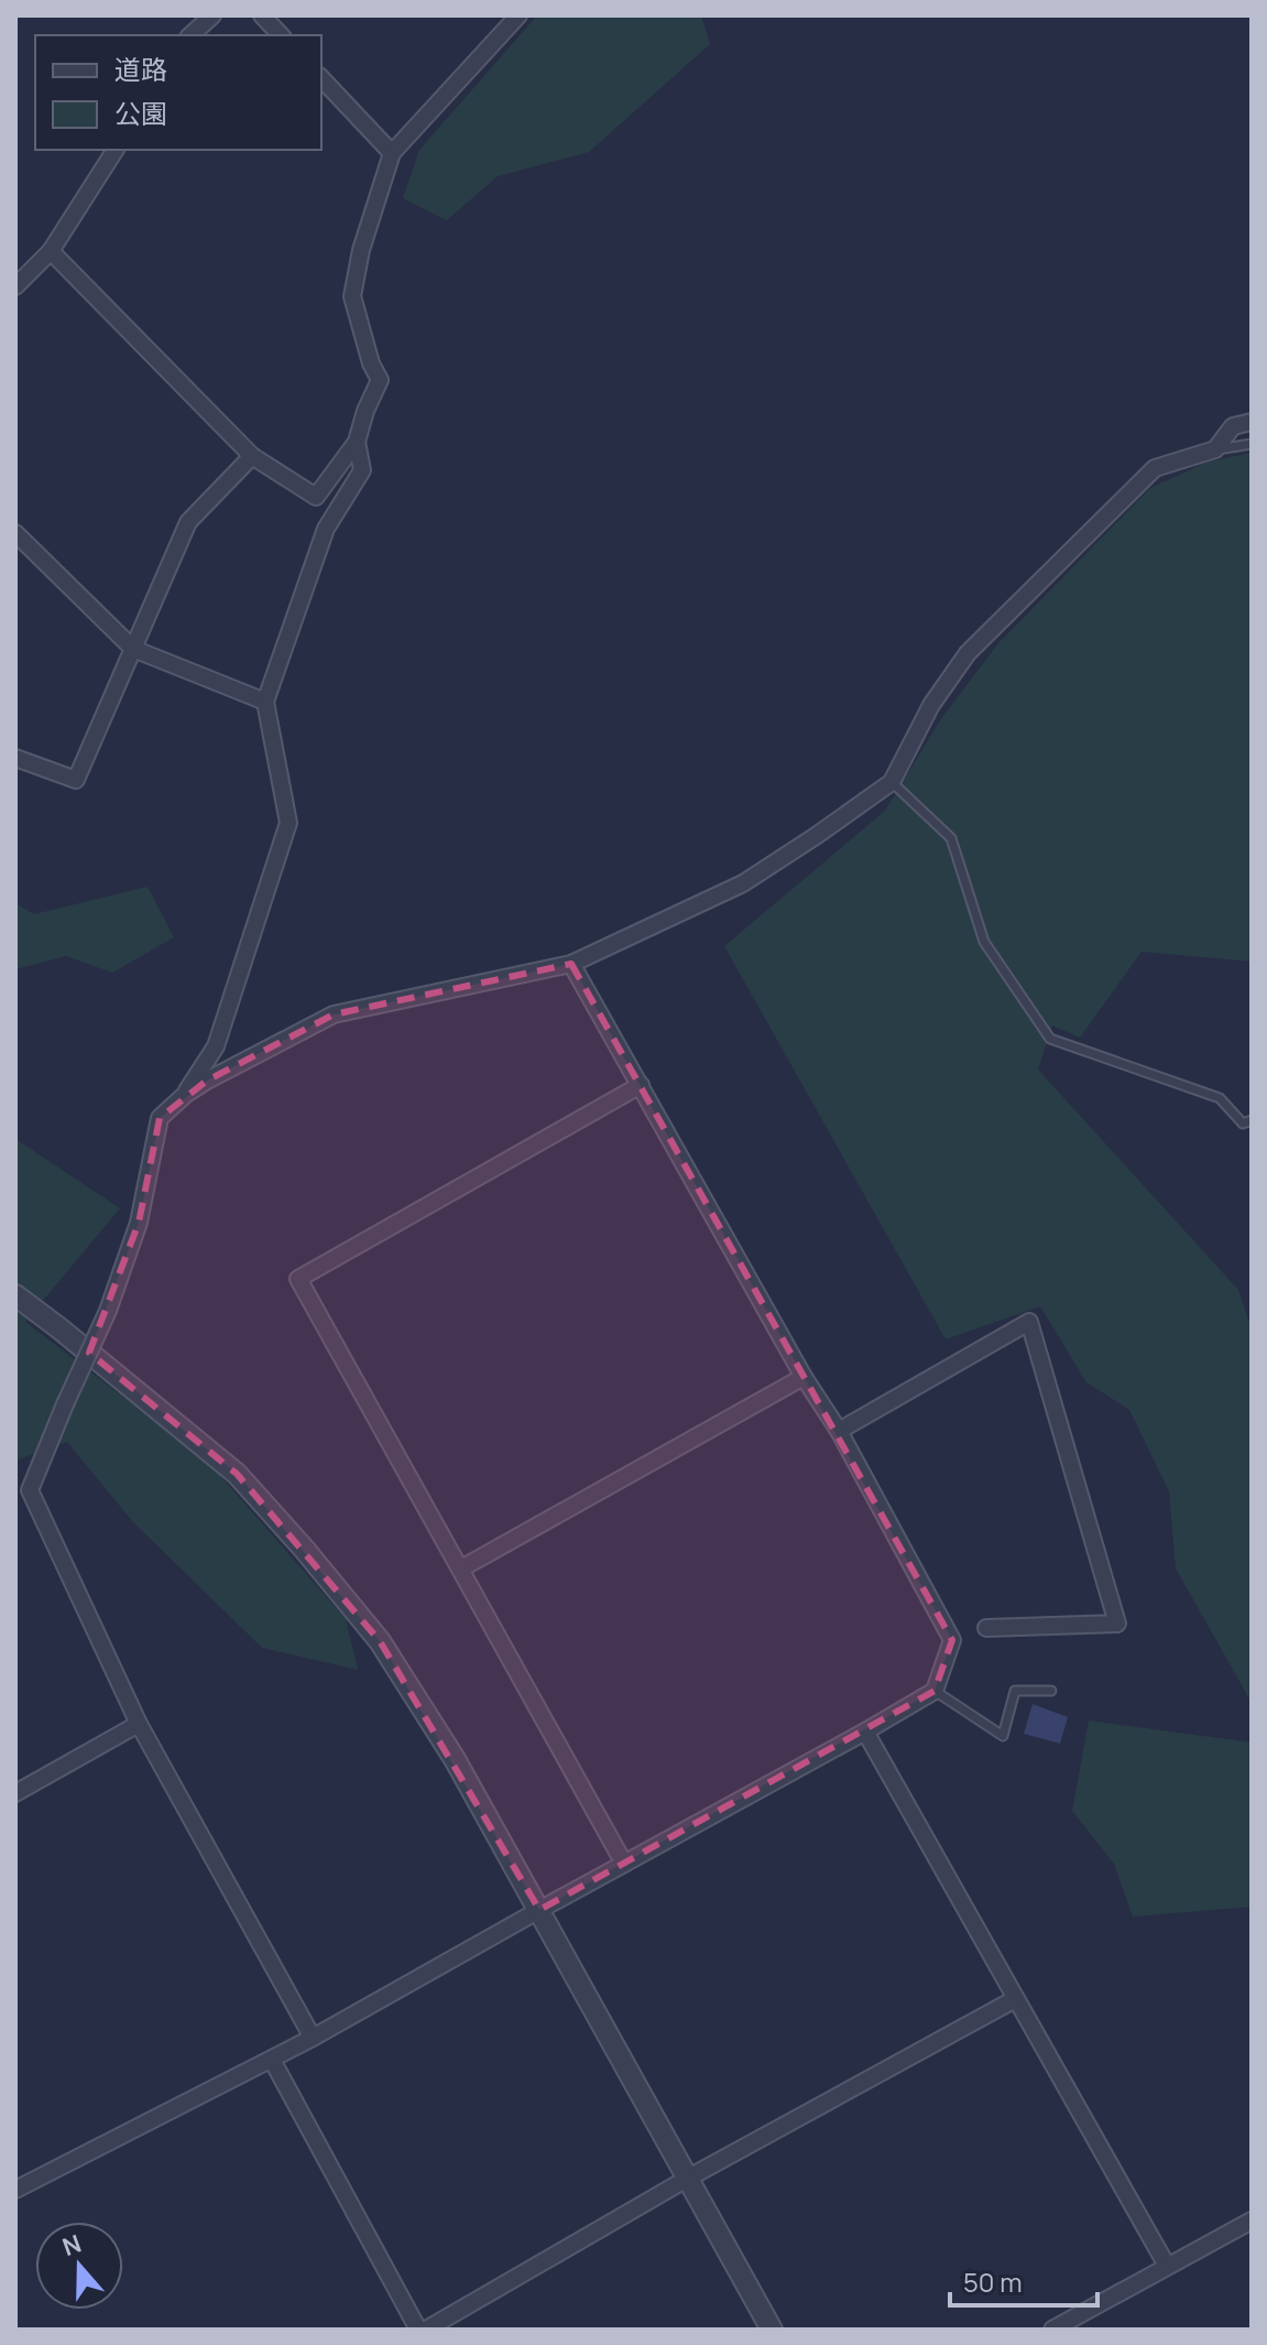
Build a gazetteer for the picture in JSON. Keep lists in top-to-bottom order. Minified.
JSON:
{"legend":["道路","公園"],"scale_bar":"50 m","north":"top"}
